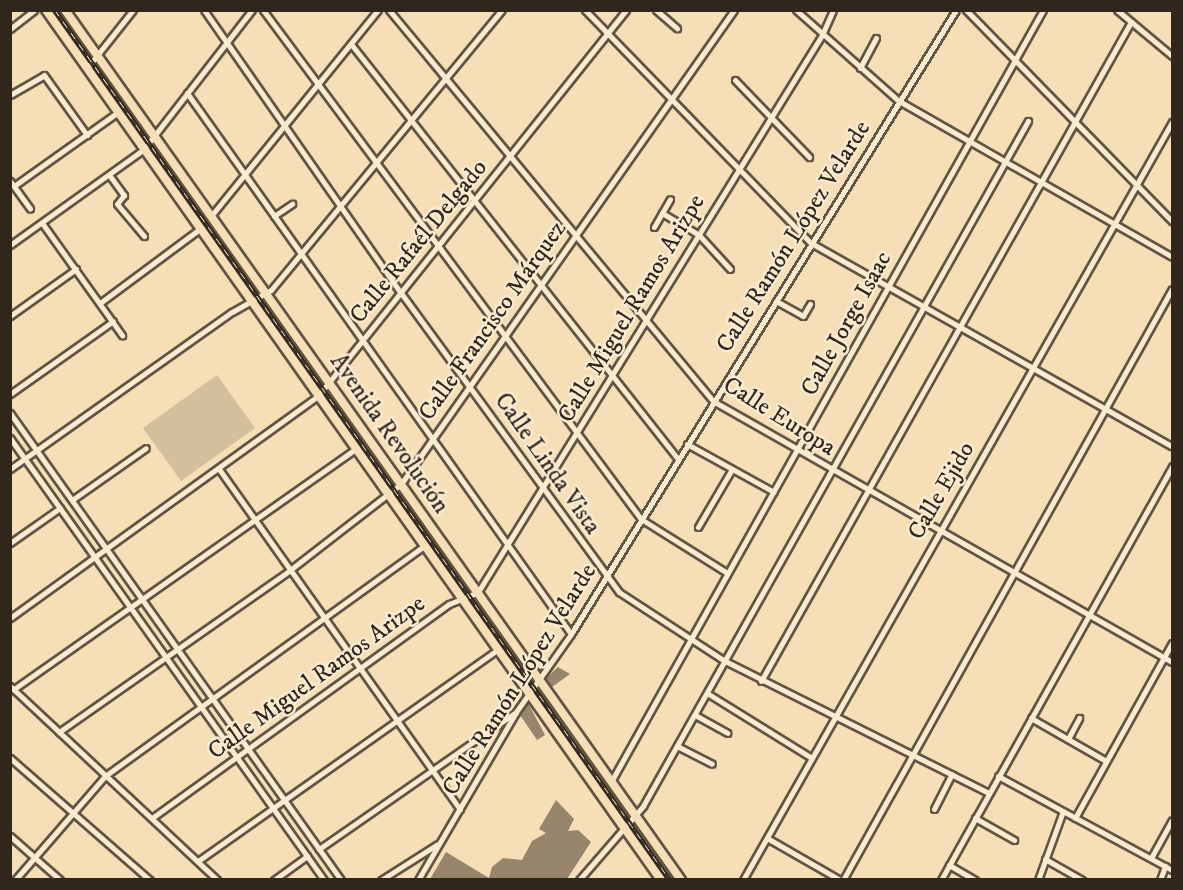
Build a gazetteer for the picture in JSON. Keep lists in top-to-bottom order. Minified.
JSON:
{"streets":{"main road":["Avenida Revolución"],"street":["Calle Ramón López Velarde","Calle Rafaél Delgado","Calle Miguel Ramos Arizpe","Calle Francisco Márquez","Calle Jorge Isaac","Calle Europa","Calle Linda Vista","Calle Ejido"]},"crossings":[["Calle Ramón López Velarde","Calle Europa"],["Calle Ramón López Velarde","Avenida Revolución"],["Calle Ramón López Velarde","Calle Linda Vista"],["Calle Rafaél Delgado","Calle Europa"],["Calle Rafaél Delgado","Avenida Revolución"],["Calle Rafaél Delgado","Calle Linda Vista"],["Calle Miguel Ramos Arizpe","Calle Europa"],["Calle Miguel Ramos Arizpe","Avenida Revolución"],["Calle Miguel Ramos Arizpe","Calle Linda Vista"],["Calle Francisco Márquez","Calle Europa"],["Calle Francisco Márquez","Avenida Revolución"],["Calle Francisco Márquez","Calle Linda Vista"],["Calle Jorge Isaac","Calle Europa"],["Calle Jorge Isaac","Avenida Revolución"],["Calle Jorge Isaac","Calle Linda Vista"],["Calle Europa","Calle Ejido"],["Calle Linda Vista","Calle Ejido"]]}
